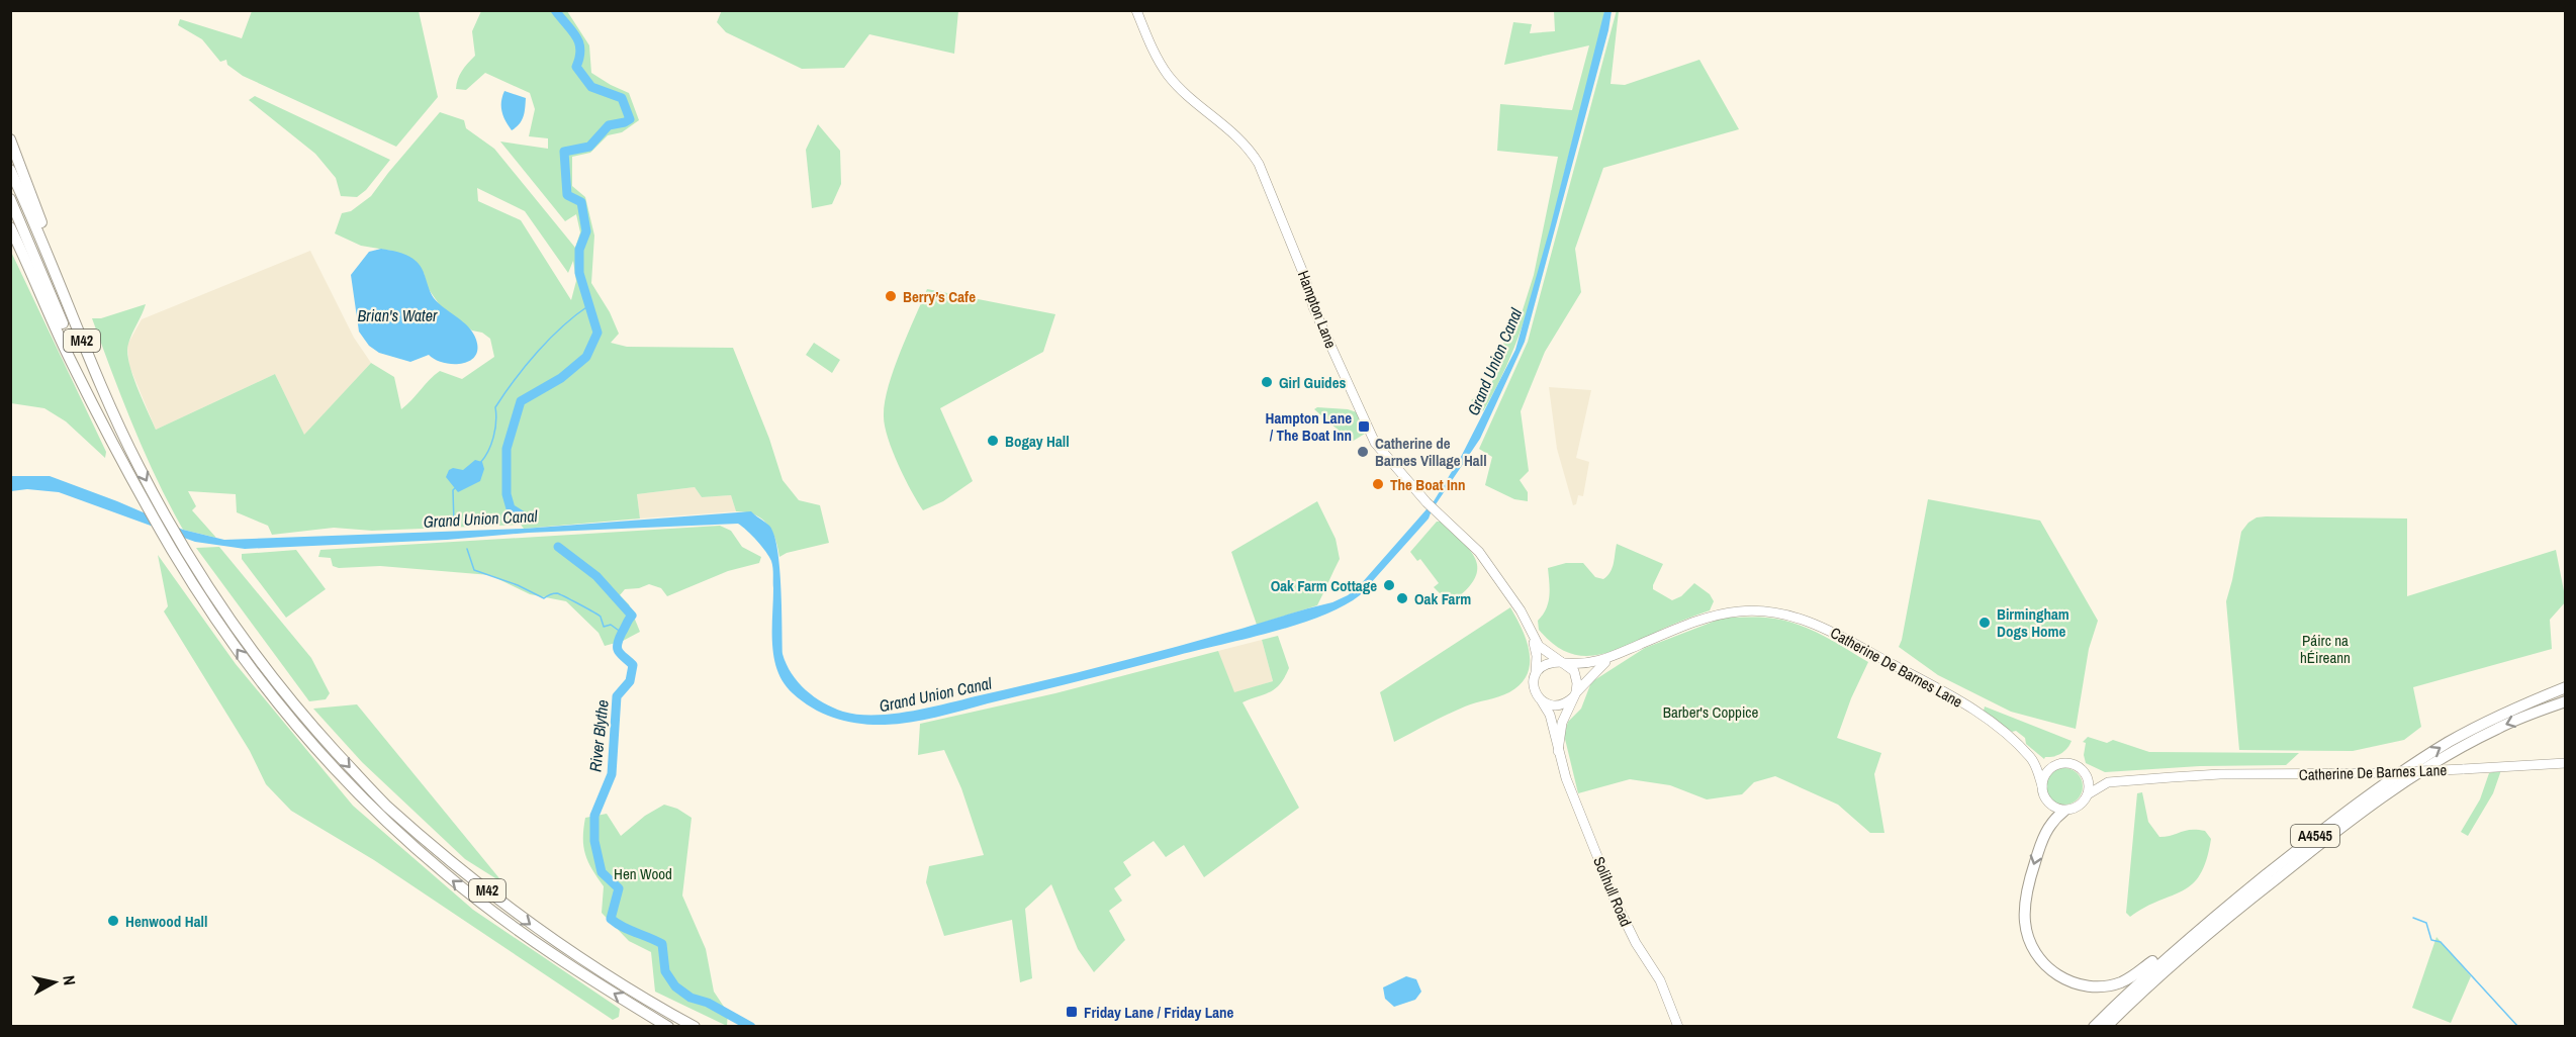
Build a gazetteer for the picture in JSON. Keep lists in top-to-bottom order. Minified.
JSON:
{"streets":{"highway":["M42","A4545"],"main road":["Hampton Lane","Catherine De Barnes Lane","Solihull Road"]},"crossings":[["Hampton Lane","Catherine De Barnes Lane"],["Hampton Lane","Solihull Road"],["Catherine De Barnes Lane","Solihull Road"]],"water":["Brian's Water","Grand Union Canal","River Blythe"],"parks":["Páirc na hÉireann","Barber's Coppice","Hen Wood"],"places":{"other":["Berry’s Cafe","Girl Guides","Bogay Hall","Catherine de Barnes Village Hall","The Boat Inn","Oak Farm Cottage","Oak Farm","Birmingham Dogs Home","Henwood Hall"],"transit":["Hampton Lane / The Boat Inn","Friday Lane / Friday Lane"]},"north":"right"}
